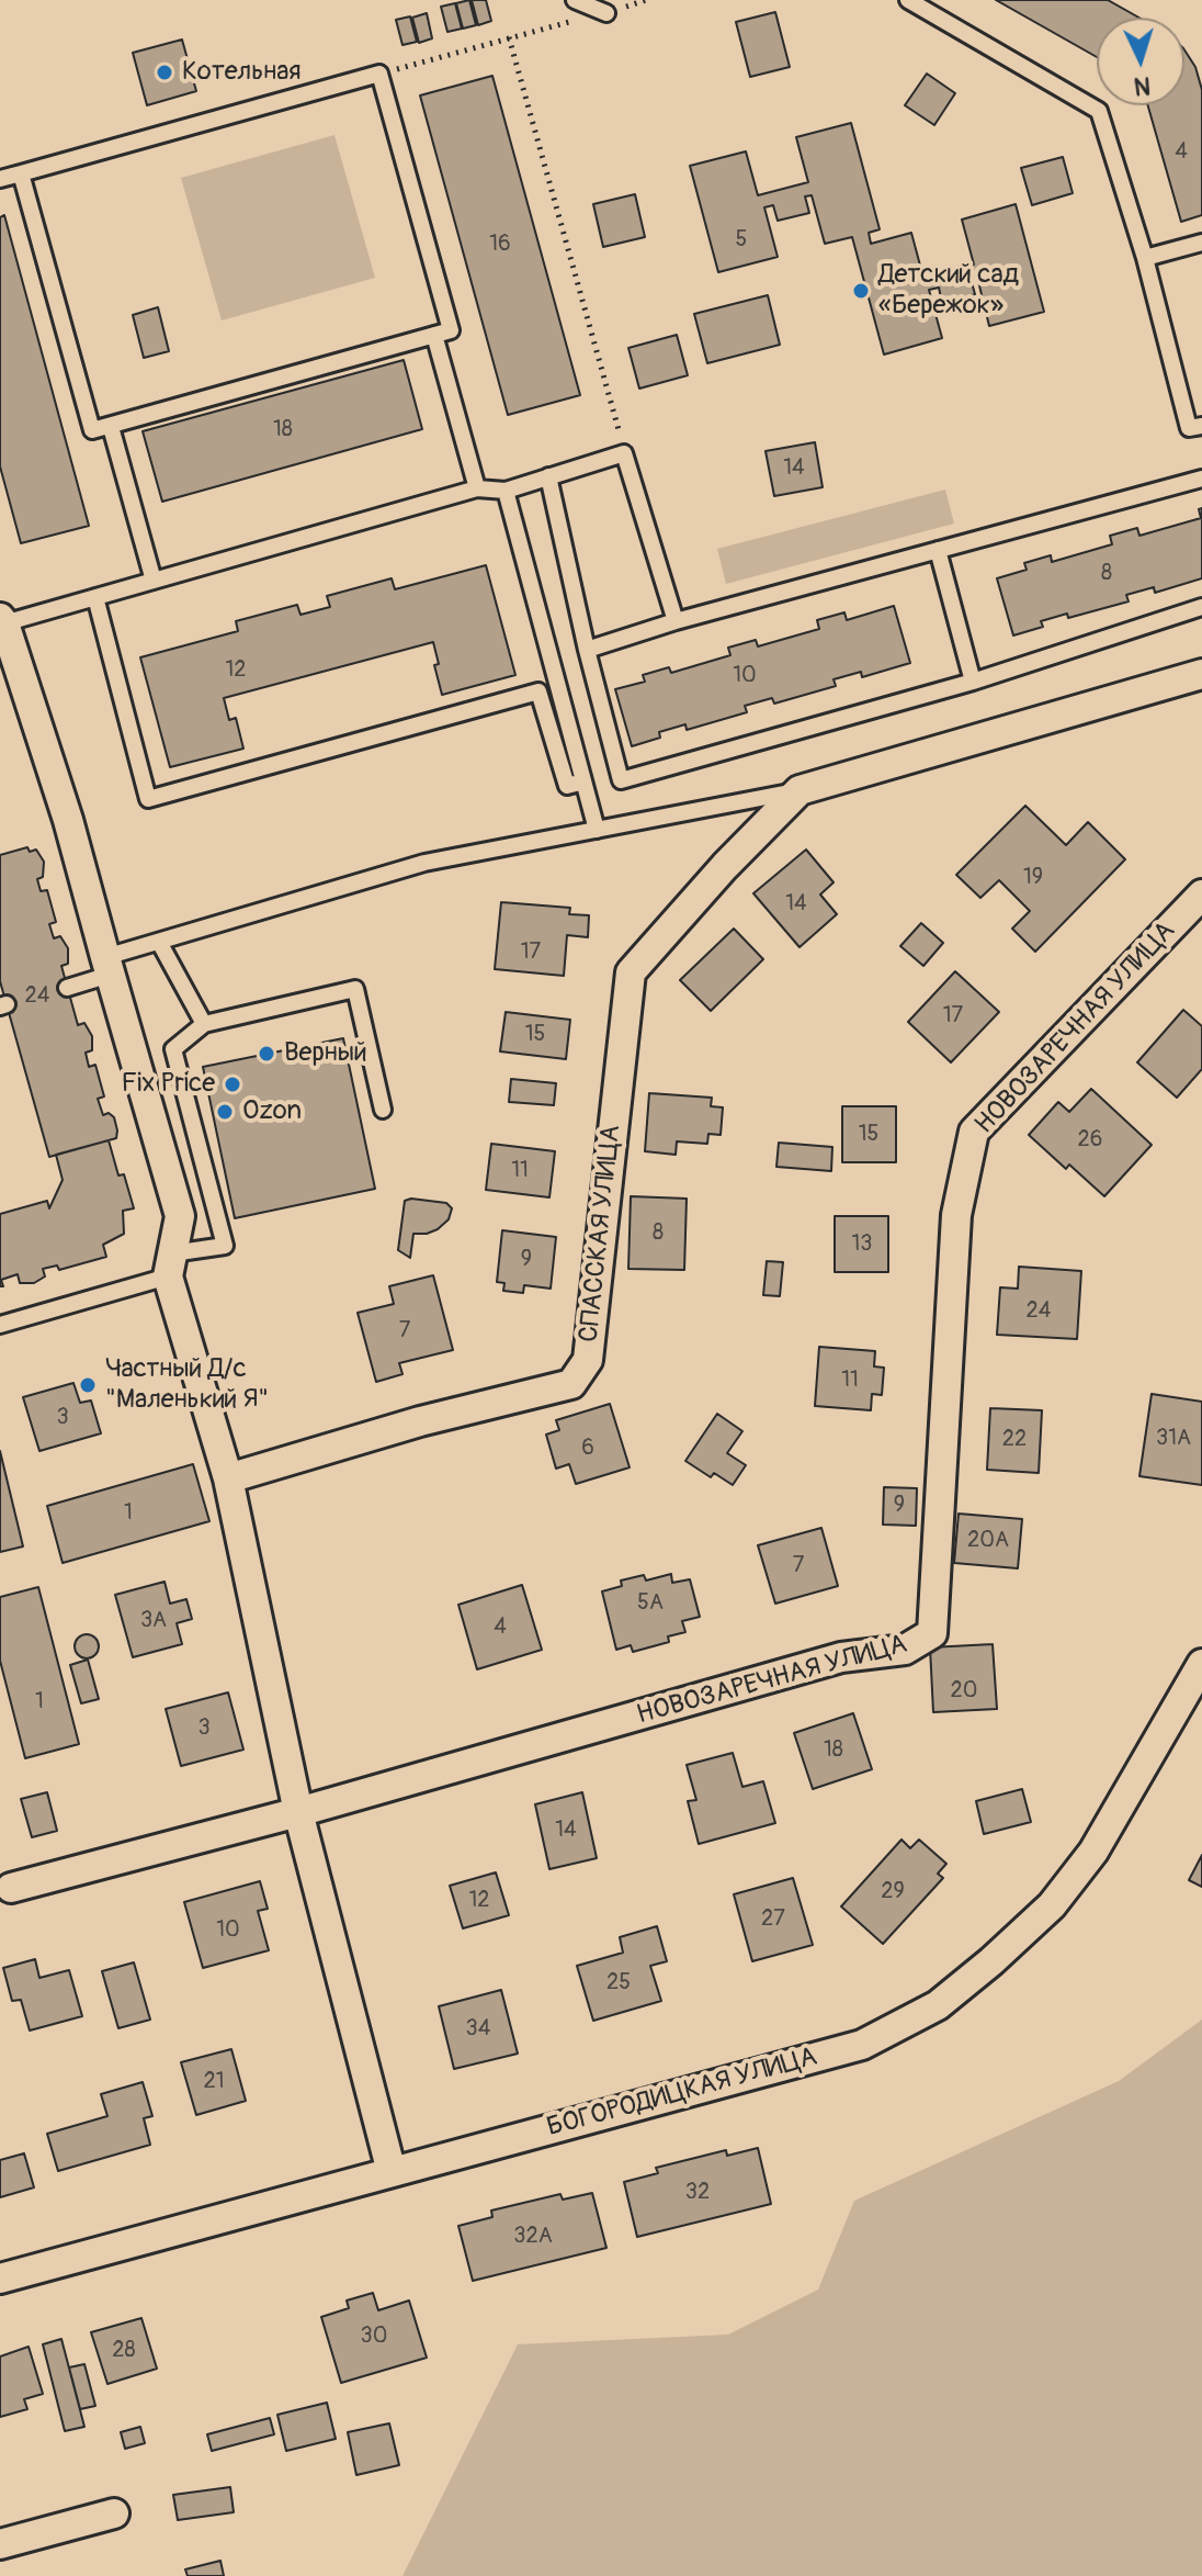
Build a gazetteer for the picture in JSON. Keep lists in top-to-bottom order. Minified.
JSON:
{"streets":{"street":["НОВОЗАРЕЧНАЯ УЛИЦА","СПАССКАЯ УЛИЦА","БОГОРОДИЦКАЯ УЛИЦА"]},"places":["Котельная","Детский сад «Бережок»","Верный","Fix Price","Ozon","Частный Д/с \"Маленький Я\""],"house_numbers":["4","5","16","18","14","8","12","10","19","14","17","24","17","15","15","26","11","8","13","9","24","7","11","3","31А","22","6","9","1","20А","7","5А","3А","4","20","1","3","18","14","29","12","27","10","25","34","21","32","32А","30","28"],"north":"bottom"}
